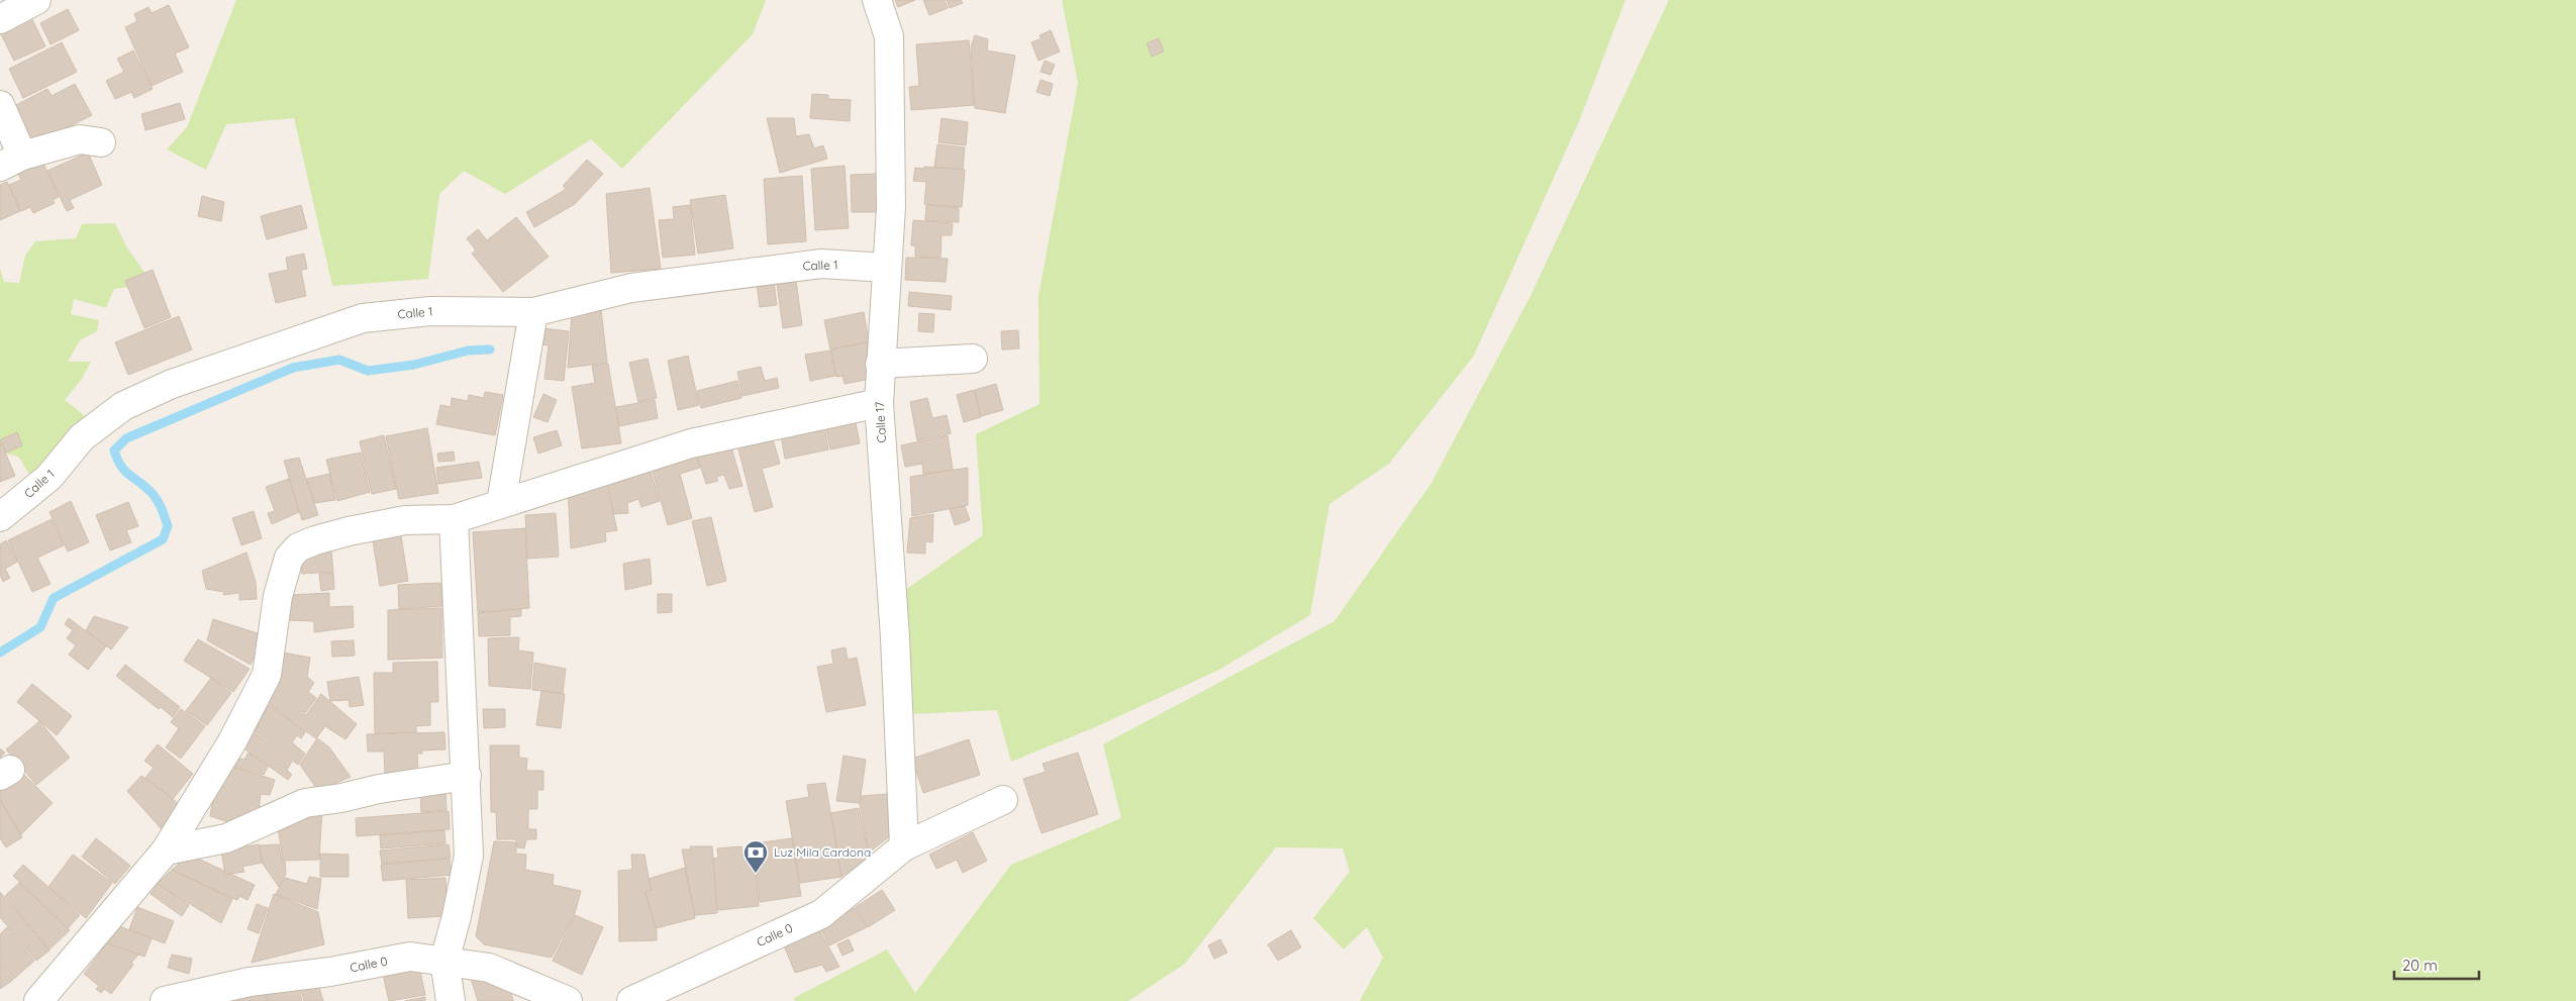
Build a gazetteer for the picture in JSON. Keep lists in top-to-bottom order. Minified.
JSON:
{"streets":{"street":["Calle 1","Calle 17","Calle 0"]},"crossings":[["Calle 1","Calle 17"],["Calle 17","Calle 0"]],"places":{"bank":["Luz Mila Cardona"]},"scale_bar":"20 m"}
